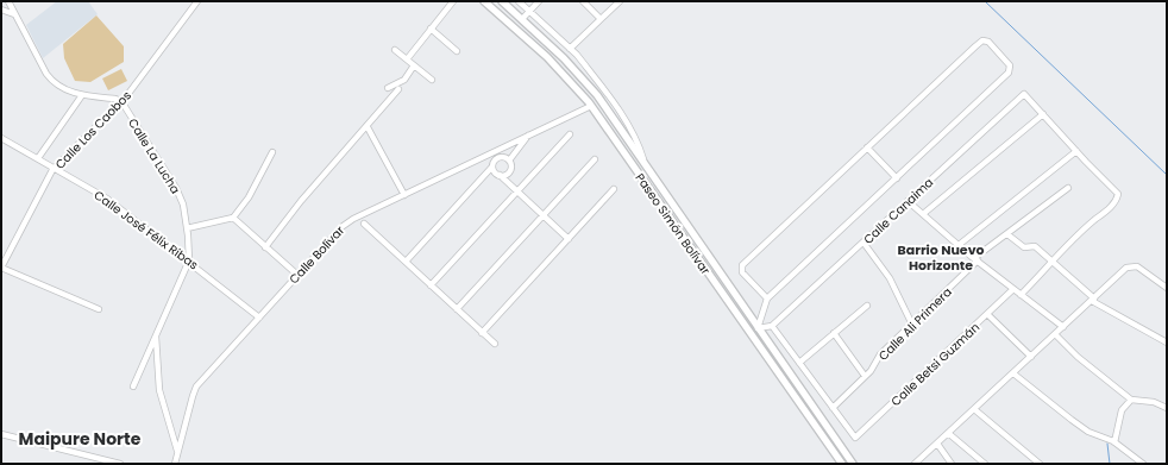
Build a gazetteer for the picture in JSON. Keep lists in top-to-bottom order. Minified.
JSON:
{"streets":{"main road":["Paseo Simón Bolívar"],"street":["Calle Los Caobos","Calle La Lucha","Calle Canaima","Calle José Félix Ribas","Calle Bolívar","Calle Ali Primera","Calle Betsi Guzmán"]},"crossings":[["Calle Los Caobos","Calle La Lucha"],["Calle Los Caobos","Calle José Félix Ribas"],["Calle La Lucha","Calle José Félix Ribas"],["Calle La Lucha","Calle Bolívar"],["Paseo Simón Bolívar","Calle Bolívar"],["Calle José Félix Ribas","Calle Bolívar"],["Calle Ali Primera","Calle Betsi Guzmán"]],"districts":["Barrio Nuevo Horizonte","Maipure Norte"]}
